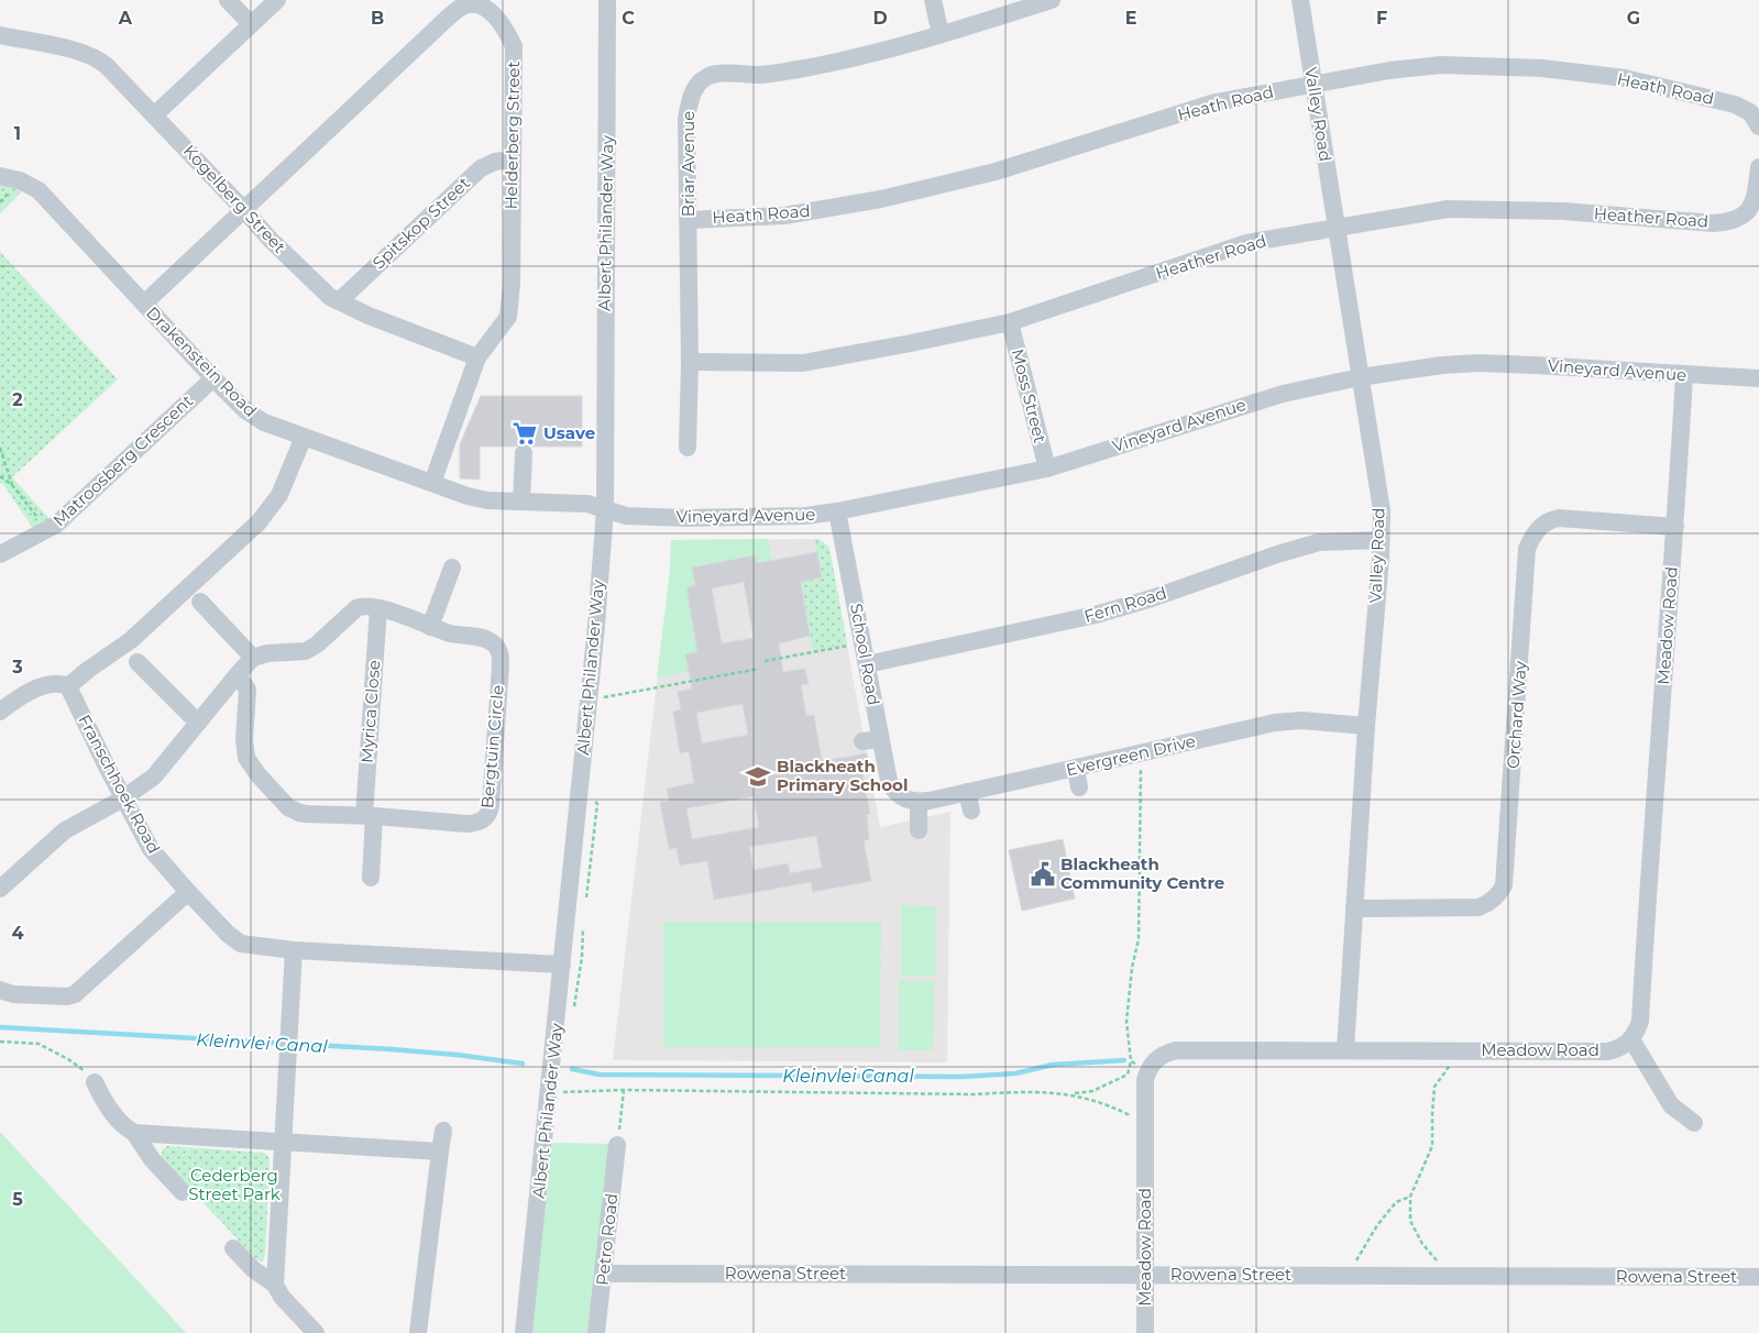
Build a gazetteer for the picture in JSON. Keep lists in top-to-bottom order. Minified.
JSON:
{"streets":{"street":["Heath Road","Valley Road","Helderberg Street","Briar Avenue","Kogelberg Street","Heather Road","Spitskop Street","Albert Philander Way","Drakenstein Road","Vineyard Avenue","Moss Street","Matroosberg Crescent","Fern Road","Meadow Road","School Road","Myrica Close","Orchard Way","Bergtuin Circle","Evergreen Drive","Franschhoek Road","Petro Road","Rowena Street"]},"crossings":[["Heath Road","Valley Road"],["Heath Road","Briar Avenue"],["Valley Road","Heather Road"],["Valley Road","Vineyard Avenue"],["Valley Road","Fern Road"],["Valley Road","Meadow Road"],["Valley Road","Orchard Way"],["Valley Road","Evergreen Drive"],["Helderberg Street","Kogelberg Street"],["Helderberg Street","Spitskop Street"],["Helderberg Street","Drakenstein Road"],["Briar Avenue","Heather Road"],["Kogelberg Street","Spitskop Street"],["Heather Road","Moss Street"],["Albert Philander Way","Drakenstein Road"],["Albert Philander Way","Vineyard Avenue"],["Albert Philander Way","Franschhoek Road"],["Drakenstein Road","Vineyard Avenue"],["Drakenstein Road","Matroosberg Crescent"],["Vineyard Avenue","Moss Street"],["Vineyard Avenue","Meadow Road"],["Vineyard Avenue","School Road"],["Fern Road","School Road"],["Meadow Road","Orchard Way"],["Meadow Road","Rowena Street"],["School Road","Evergreen Drive"],["Myrica Close","Bergtuin Circle"],["Petro Road","Rowena Street"]],"water":["Kleinvlei Canal"],"parks":["Cederberg Street Park"],"places":{"supermarket":["Usave"],"school or university":["Blackheath Primary School"],"public building":["Blackheath Community Centre"]},"grid":{"columns":["A","B","C","D","E","F","G"],"rows":["1","2","3","4","5"]}}
